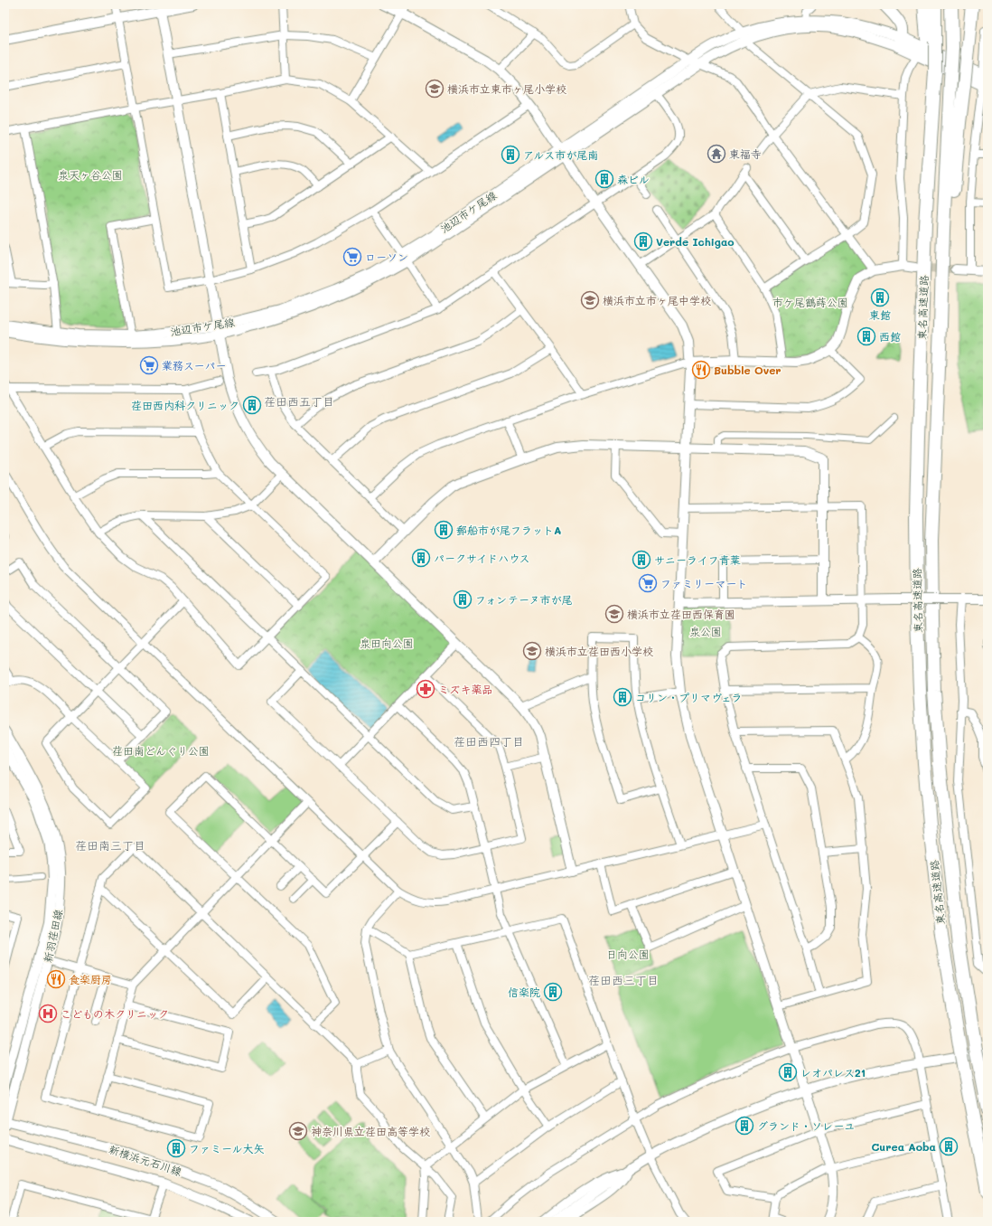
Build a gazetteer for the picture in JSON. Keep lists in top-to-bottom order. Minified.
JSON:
{"streets":{"highway":["東名高速道路"],"street":["池辺市ケ尾線","新羽荏田線","新横浜元石川線"]},"crossings":[["新羽荏田線","新横浜元石川線"]],"districts":["荏田西五丁目","荏田西四丁目","荏田南三丁目","荏田西三丁目"],"parks":["泉天ヶ谷公園","市ケ尾鶴蒔公園","泉公園","泉田向公園","荏田南どんぐり公園","日向公園"],"places":{"school or university":["横浜市立東市ヶ尾小学校","横浜市立市ヶ尾中学校","横浜市立荏田西保育園","横浜市立荏田西小学校","神奈川県立荏田高等学校"],"temple":["東福寺"],"building":["アルス市が尾南","森ビル","Verde Ichigao","東館","西館","荏田西内科クリニック","郵船市が尾フラットA","パークサイドハウス","サニーライフ青葉","フォンテーヌ市が尾","コリン・プリマヴェラ","信楽院","レオパレス21","グランド・ソレーユ","Curea Aoba","ファミール大矢"],"supermarket":["ローソン","業務スーパー","ファミリーマート"],"restaurant":["Bubble Over","食楽厨房"],"pharmacy":["ミズキ薬品"],"hospital":["こどもの木クリニック"]}}
